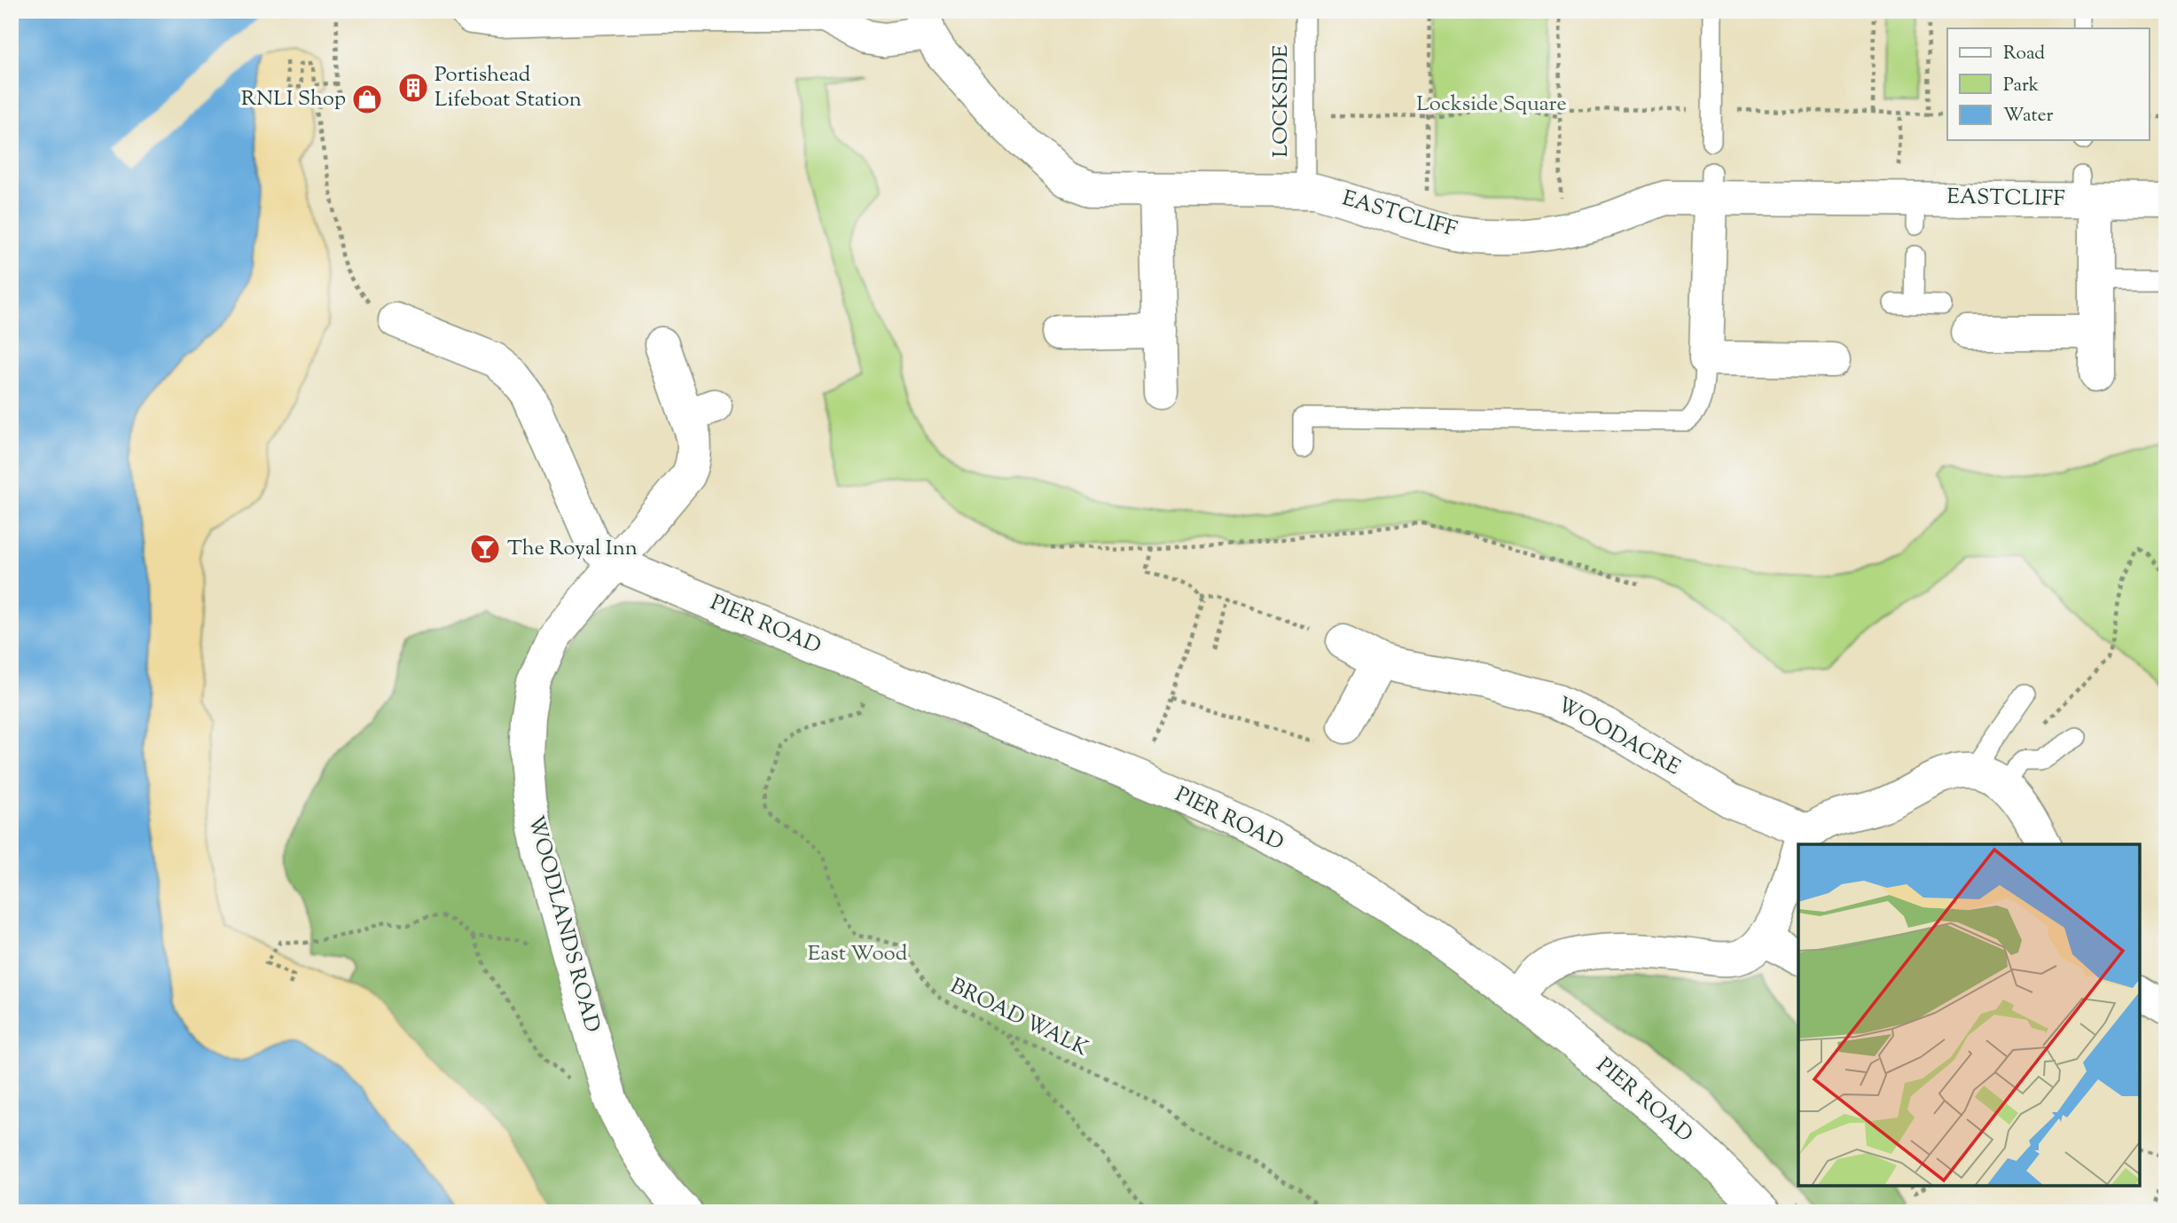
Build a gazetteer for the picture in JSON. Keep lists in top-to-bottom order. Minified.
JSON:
{"streets":{"street":["EASTCLIFF","PIER ROAD","WOODACRE","WOODLANDS ROAD"],"lane":["LOCKSIDE"],"path":["BROAD WALK"]},"crossings":[["LOCKSIDE","EASTCLIFF"],["PIER ROAD","WOODLANDS ROAD"],["PIER ROAD","BROAD WALK"]],"parks":["Lockside Square","East Wood"],"places":{"building":["Portishead Lifeboat Station"],"shop":["RNLI Shop"],"bar":["The Royal Inn"]},"legend":["Road","Park","Water"]}
